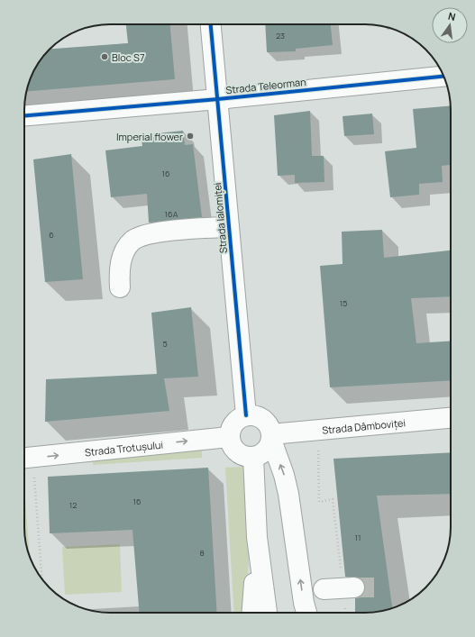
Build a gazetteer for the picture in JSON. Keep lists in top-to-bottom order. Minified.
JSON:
{"streets":{"street":["Strada Teleorman","Strada Ialomiței","Strada Dâmboviței","Strada Trotușului"]},"crossings":[["Strada Teleorman","Strada Ialomiței"],["Strada Ialomiței","Strada Dâmboviței"],["Strada Ialomiței","Strada Trotușului"],["Strada Dâmboviței","Strada Trotușului"]],"one_way":["Strada Trotușului"],"places":["Bloc S7","Imperial flower"],"house_numbers":["23","16","16A","6","15","5","16","12","11","8"],"north":"top"}
